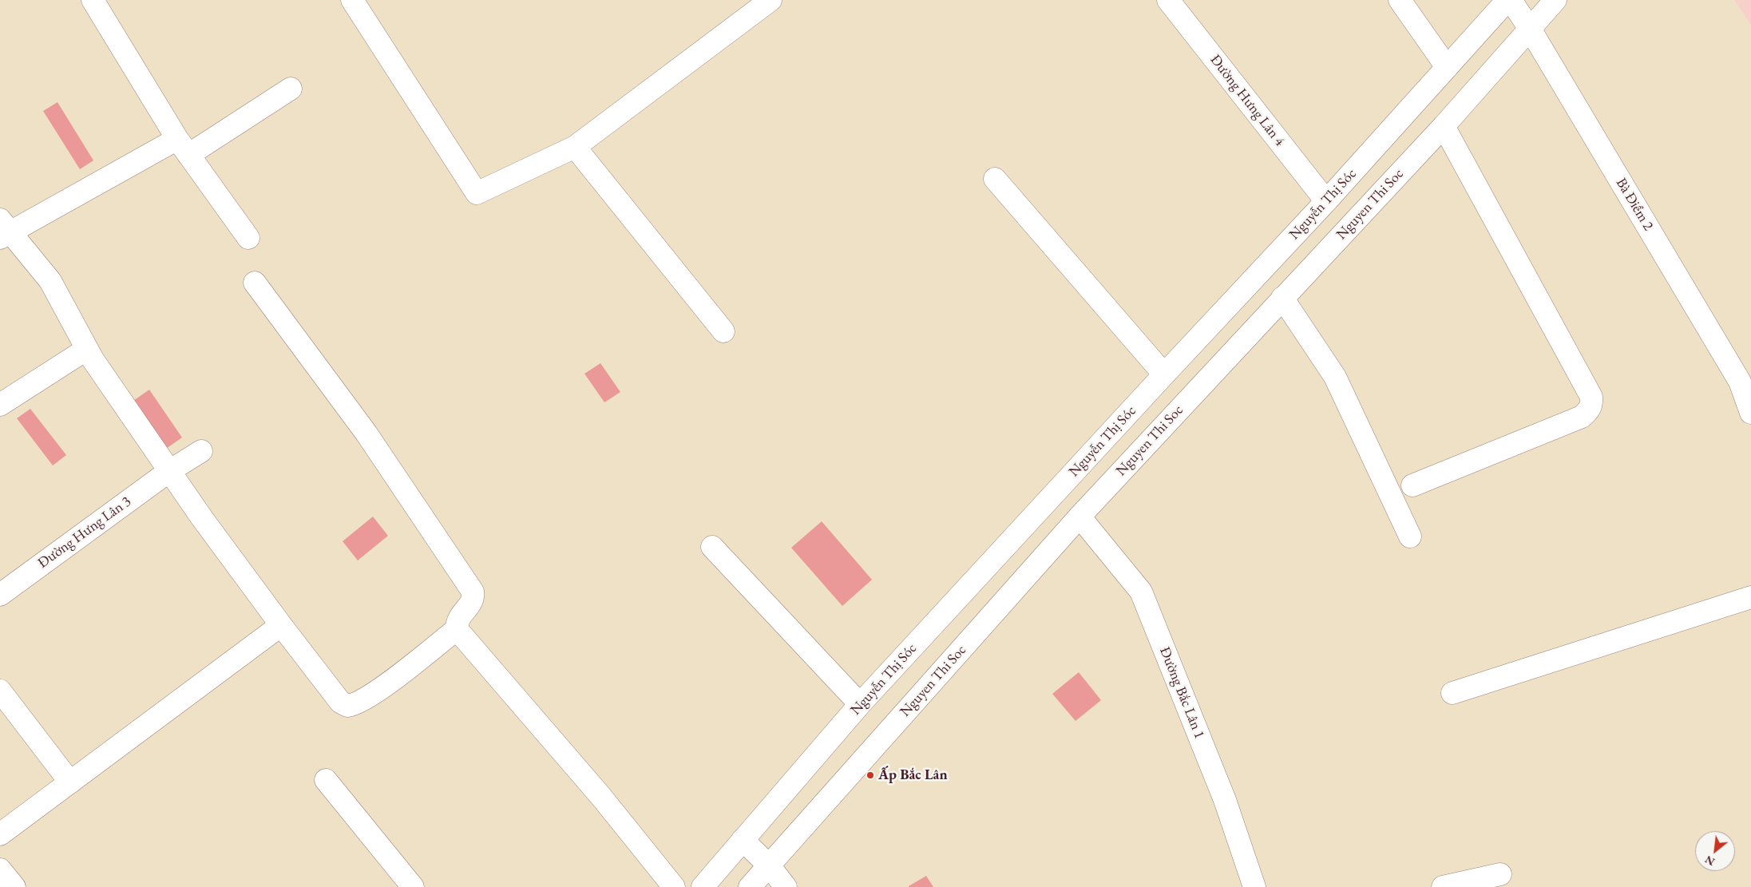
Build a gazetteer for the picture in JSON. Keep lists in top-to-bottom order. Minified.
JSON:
{"streets":{"street":["Đường Hưng Lân 4","Nguyễn Thị Sóc","Nguyen Thi Soc","Bà Điểm 2","Đường Hưng Lân 3","Đường Bắc Lân 1"]},"crossings":[["Đường Hưng Lân 4","Nguyễn Thị Sóc"],["Nguyễn Thị Sóc","Bà Điểm 2"],["Nguyen Thi Soc","Bà Điểm 2"],["Nguyen Thi Soc","Đường Bắc Lân 1"]],"places":["Ấp Bắc Lân"],"north":"bottom left"}
